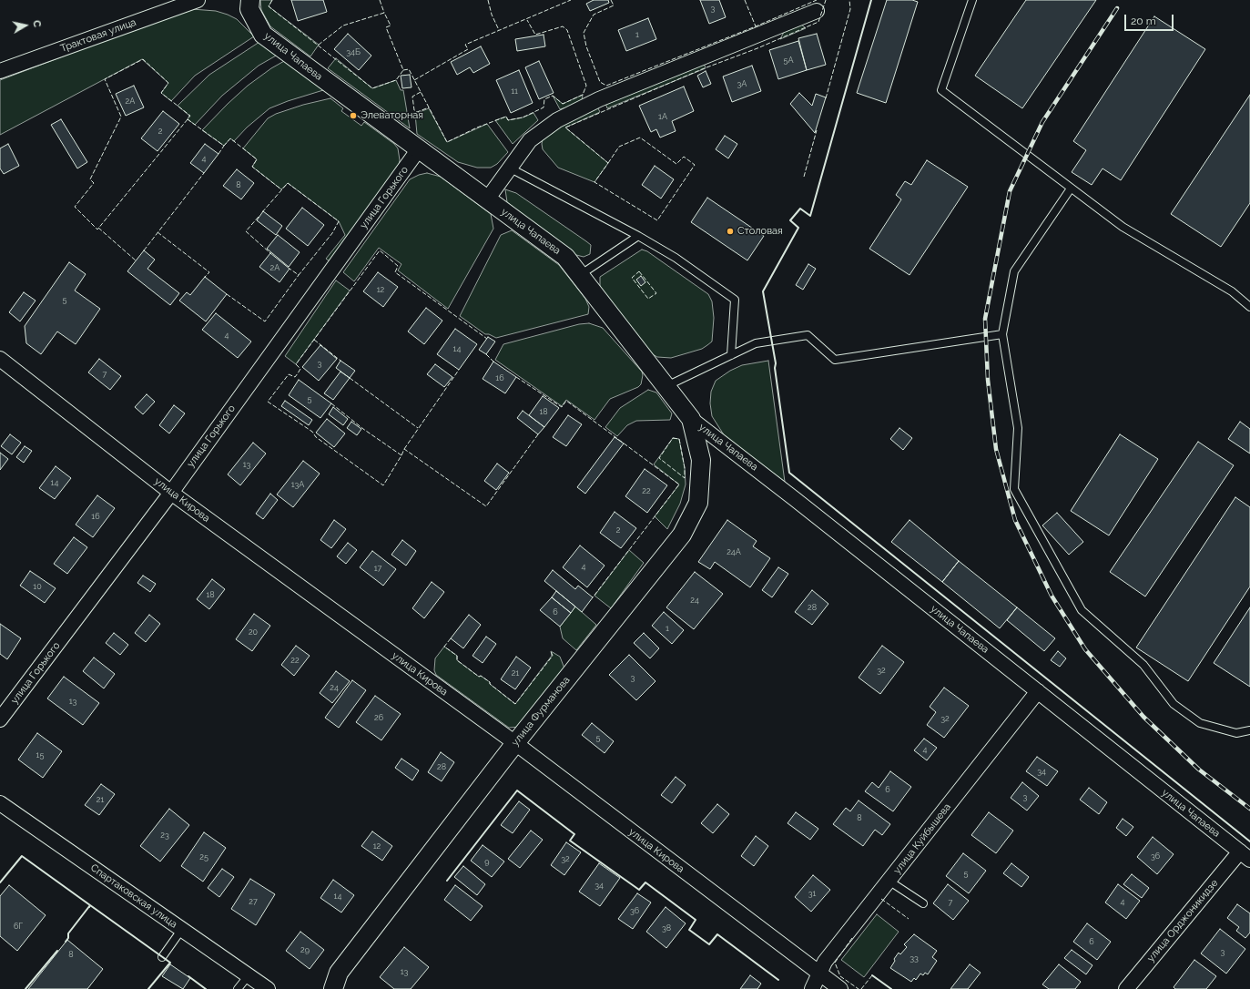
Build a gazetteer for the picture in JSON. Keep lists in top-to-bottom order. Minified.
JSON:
{"streets":{"street":["Трактовая улица","улица Чапаева","улица Горького","улица Кирова","улица Фурманова","улица Куйбышева","Спартаковская улица","улица Орджоникидзе"]},"crossings":[["улица Чапаева","улица Горького"],["улица Чапаева","улица Фурманова"],["улица Чапаева","улица Куйбышева"],["улица Чапаева","улица Орджоникидзе"],["улица Горького","улица Кирова"],["улица Кирова","улица Фурманова"],["улица Кирова","улица Куйбышева"]],"places":["Элеваторная","Столовая"],"house_numbers":["3","1","34Б","5А","3А","11","2А","1А","2","4","8","2А","12","5","4","14","3","7","16","5","18","13","14","13А","22","16","2","24А","4","17","10","18","24","28","6","1","20","22","32","21","3","24","13","26","32","5","4","15","28","34","6","3","21","8","23","12","36","25","32","9","5","34","31","14","27","4","7","36","6Г","38","6","29","3","8","33","13"],"scale_bar":"20 m","north":"right"}
